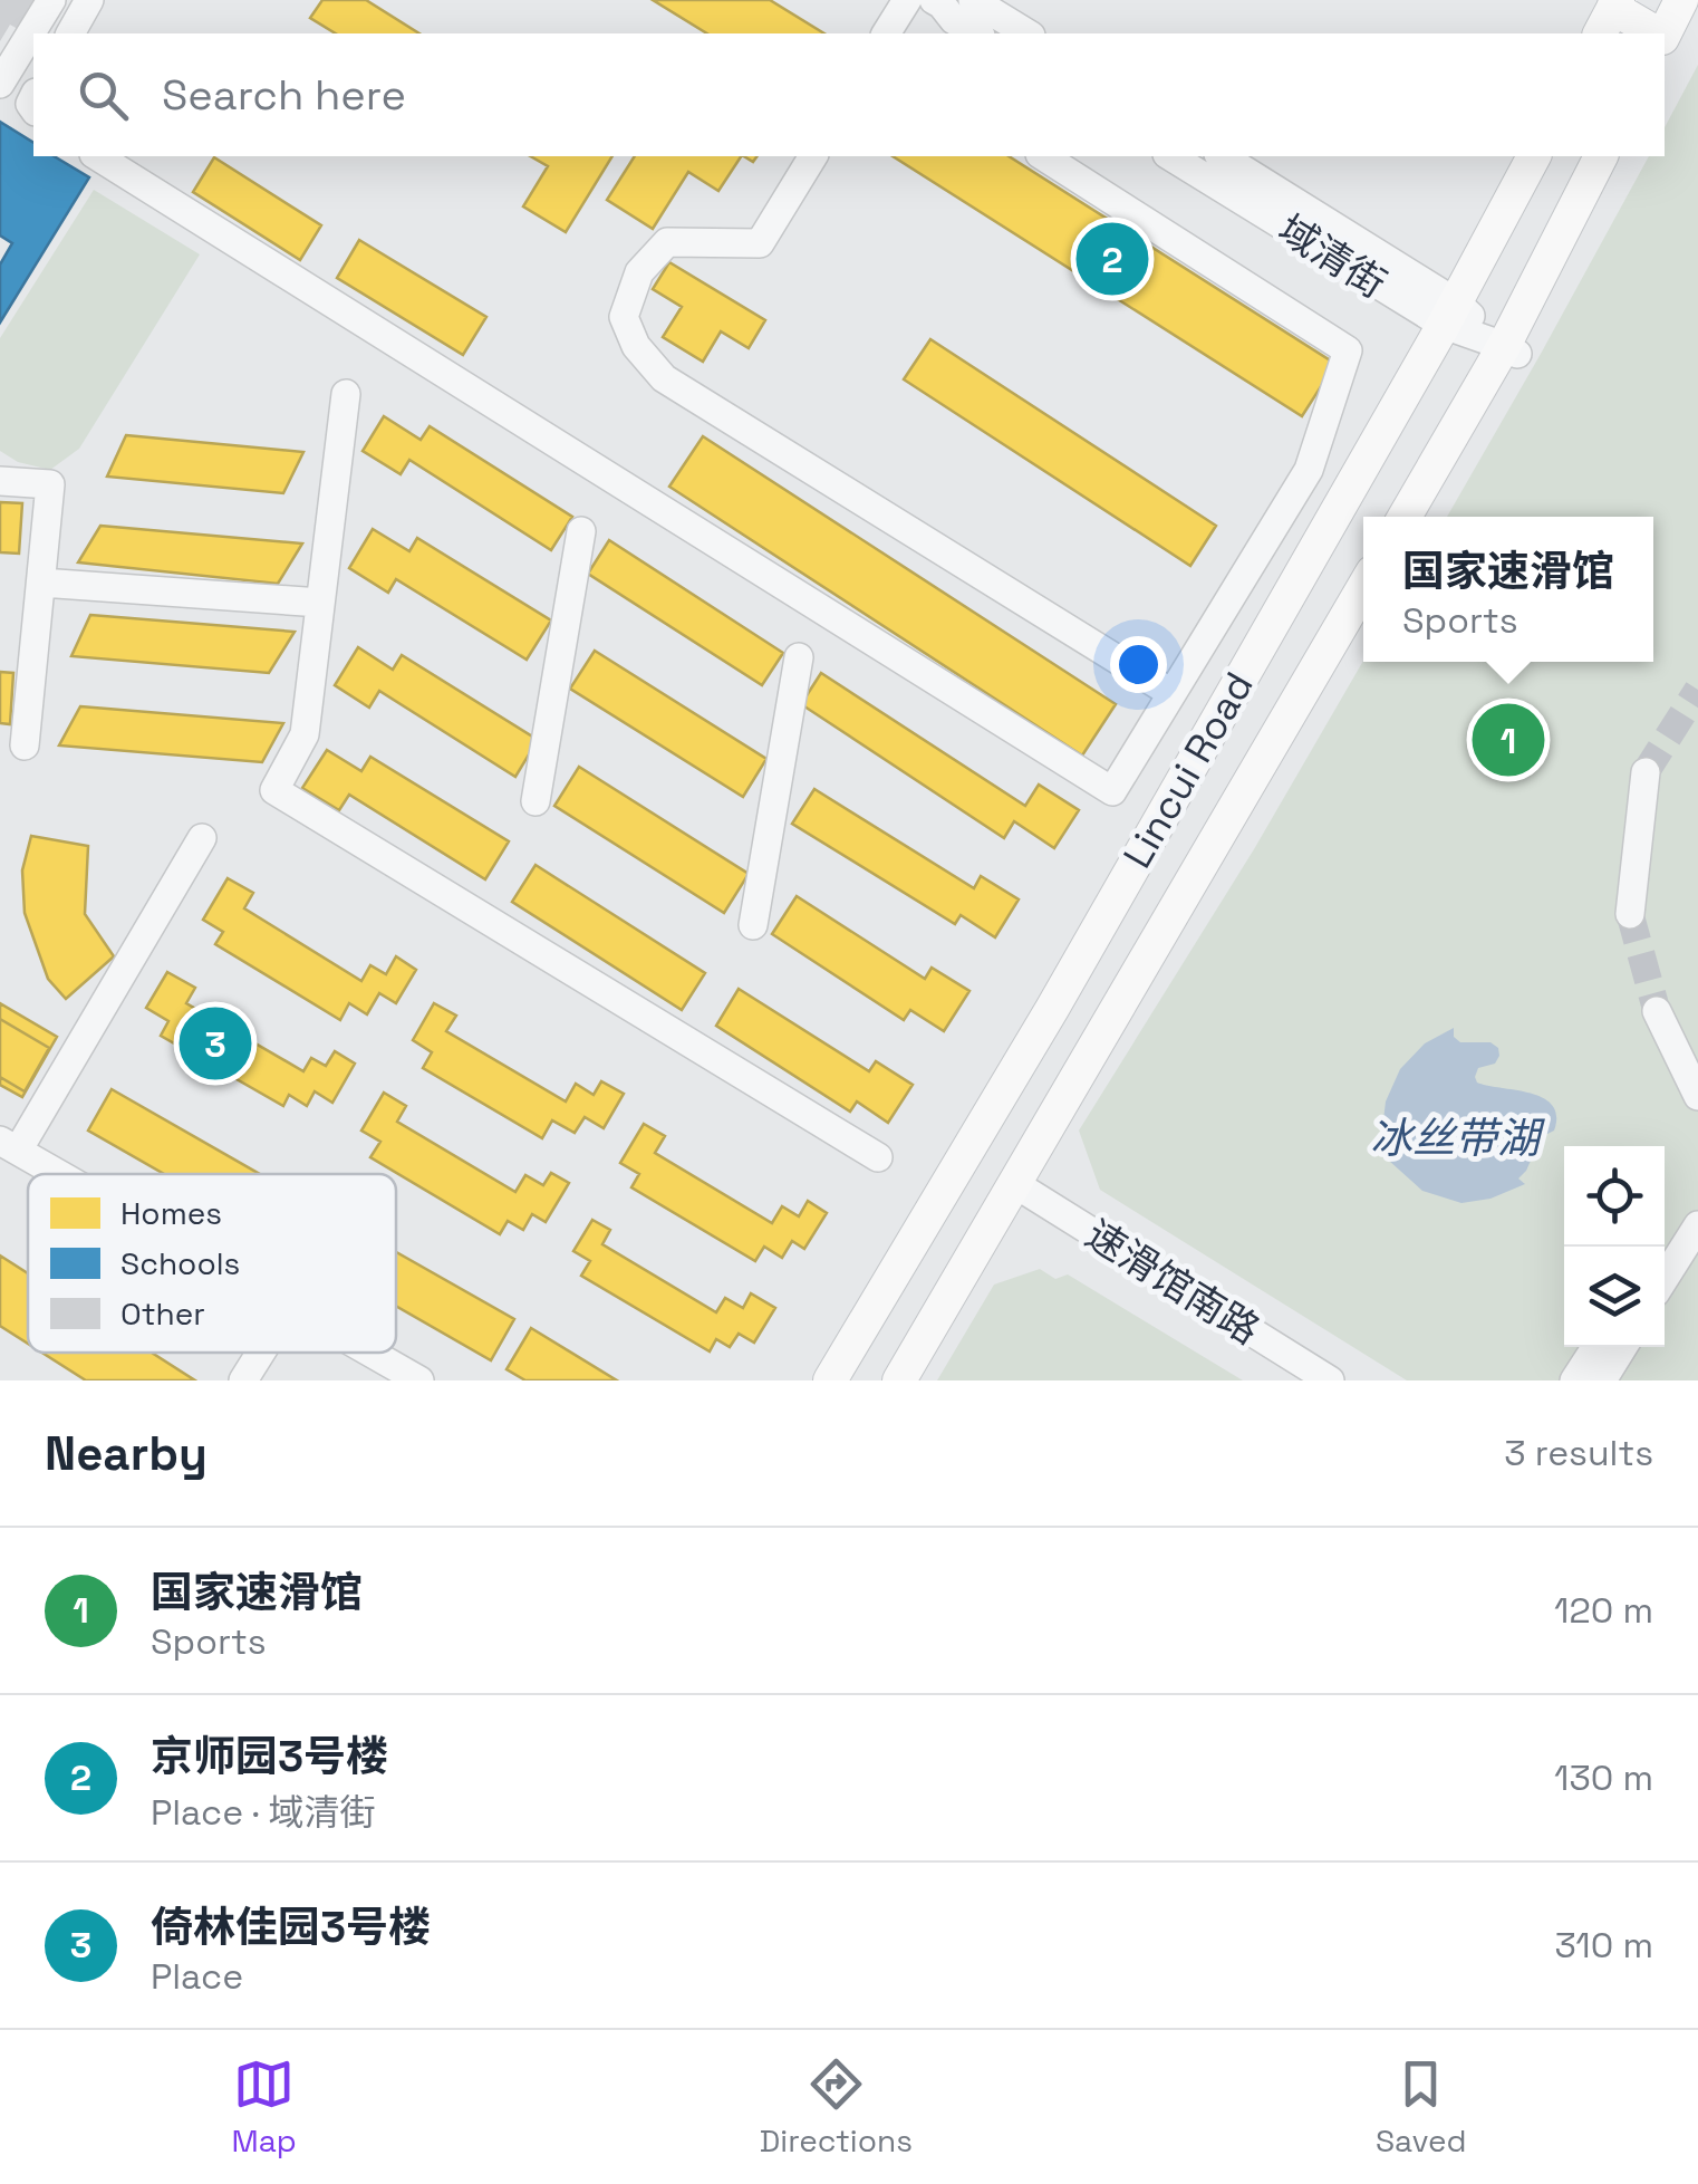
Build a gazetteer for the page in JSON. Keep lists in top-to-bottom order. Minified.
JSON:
{"streets":{"main road":["Lincui Road"],"street":["域清街","速滑馆南路"]},"crossings":[["域清街","Lincui Road"],["Lincui Road","速滑馆南路"]],"water":["冰丝带湖"],"legend":["Homes","Schools","Other"],"page":{"search":"Search here","pins":["2","1","3"],"popup":["国家速滑馆","Sports"],"heading":["Nearby","3 results"],"list":[{"mark":"1","name":"国家速滑馆","note":"Sports","value":"120 m"},{"mark":"2","name":"京师园3号楼","note":"Place · 域清街","value":"130 m"},{"mark":"3","name":"倚林佳园3号楼","note":"Place","value":"310 m"}],"nav":["Map","Directions","Saved"]}}
